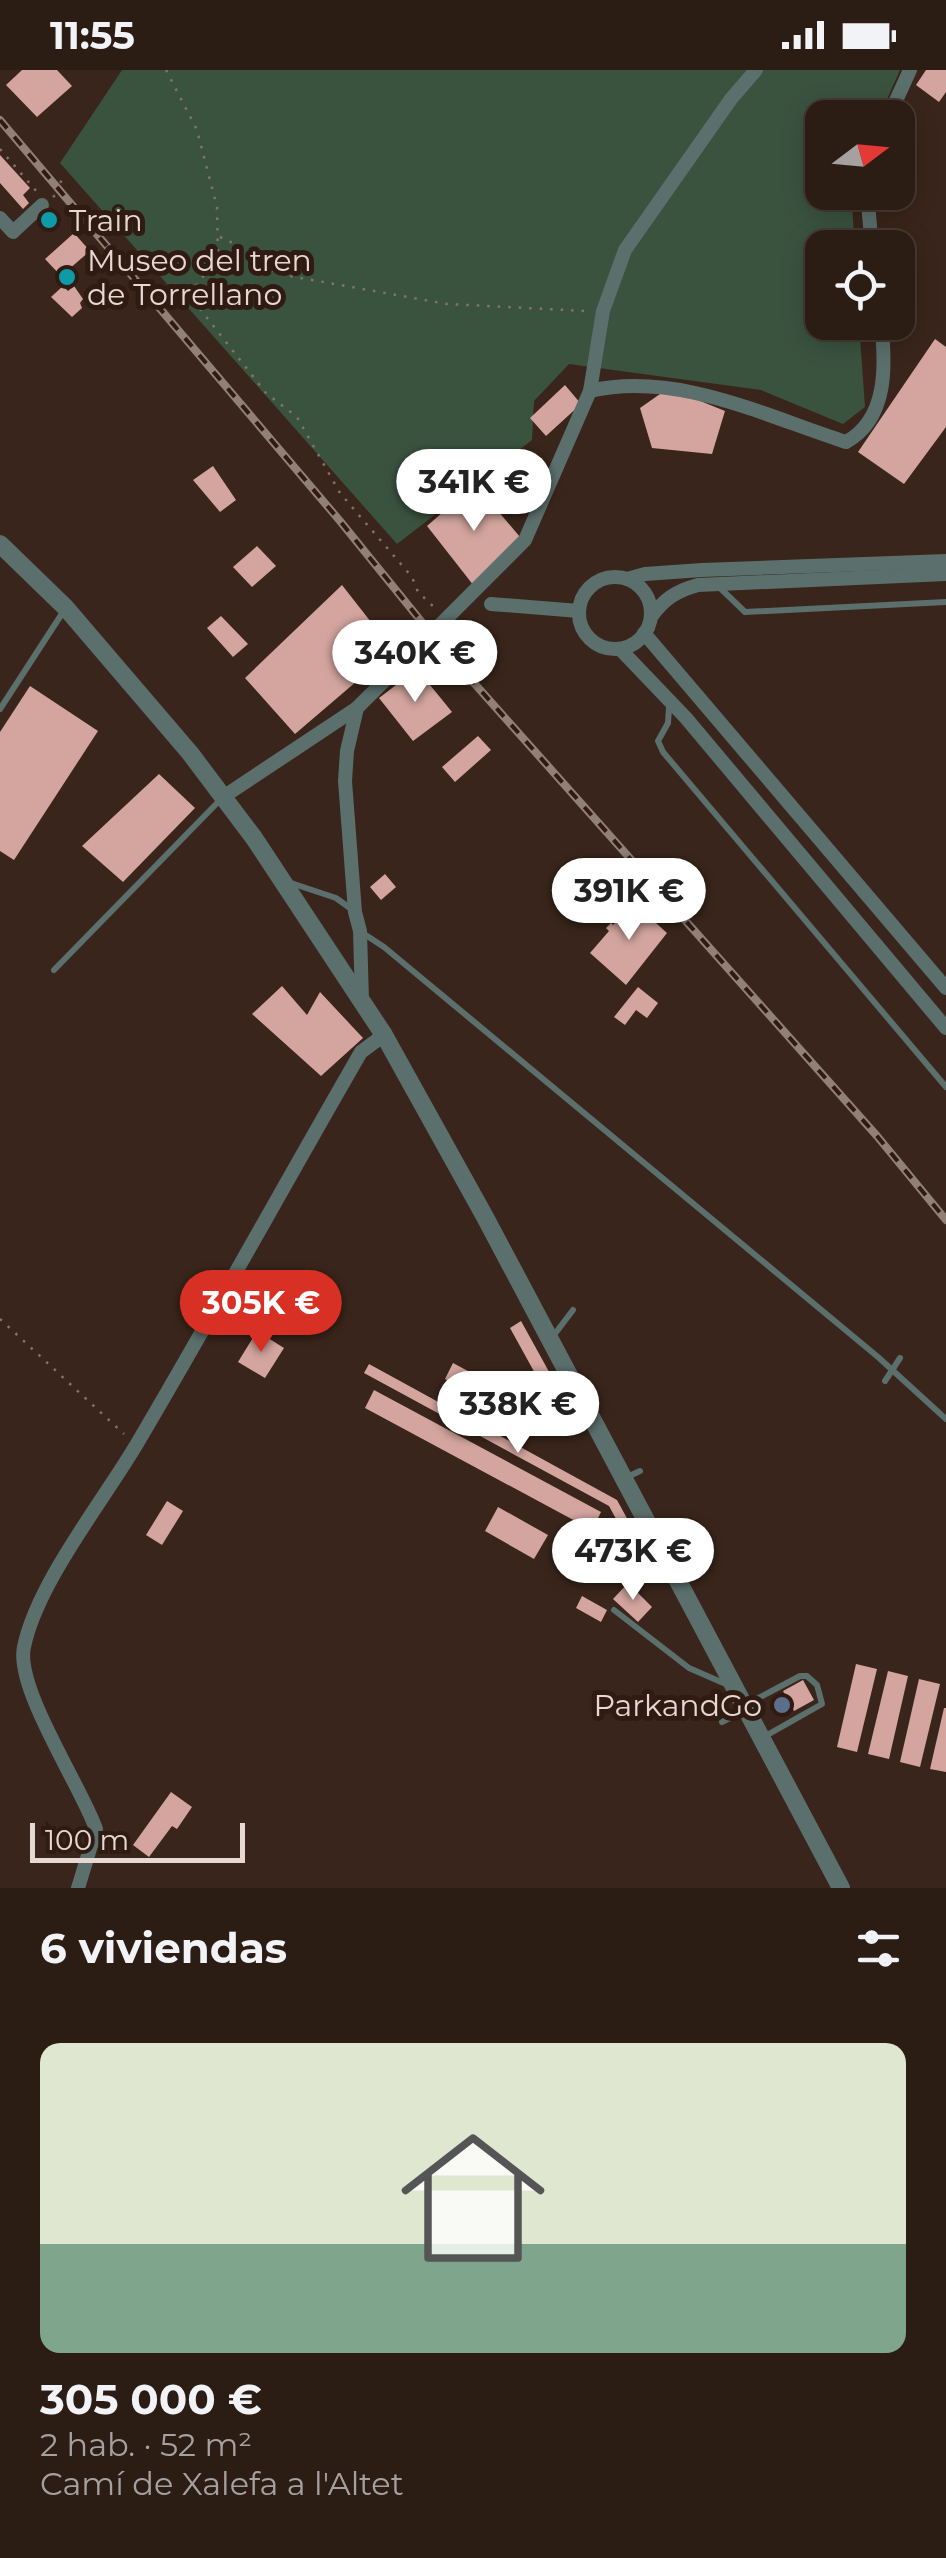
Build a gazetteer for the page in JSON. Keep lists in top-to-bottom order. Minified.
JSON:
{"places":["Train","Museo del tren de Torrellano","ParkandGo"],"scale_bar":"100 m","north":"right","page":{"status":"11:55","price":["341K €","340K €","391K €","305K €","338K €","473K €"],"scale":"100 m","heading":"6 viviendas","list":[{"name":"305 000 €","note":"2 hab. · 52 m² · Camí de Xalefa a l'Altet"}]}}
